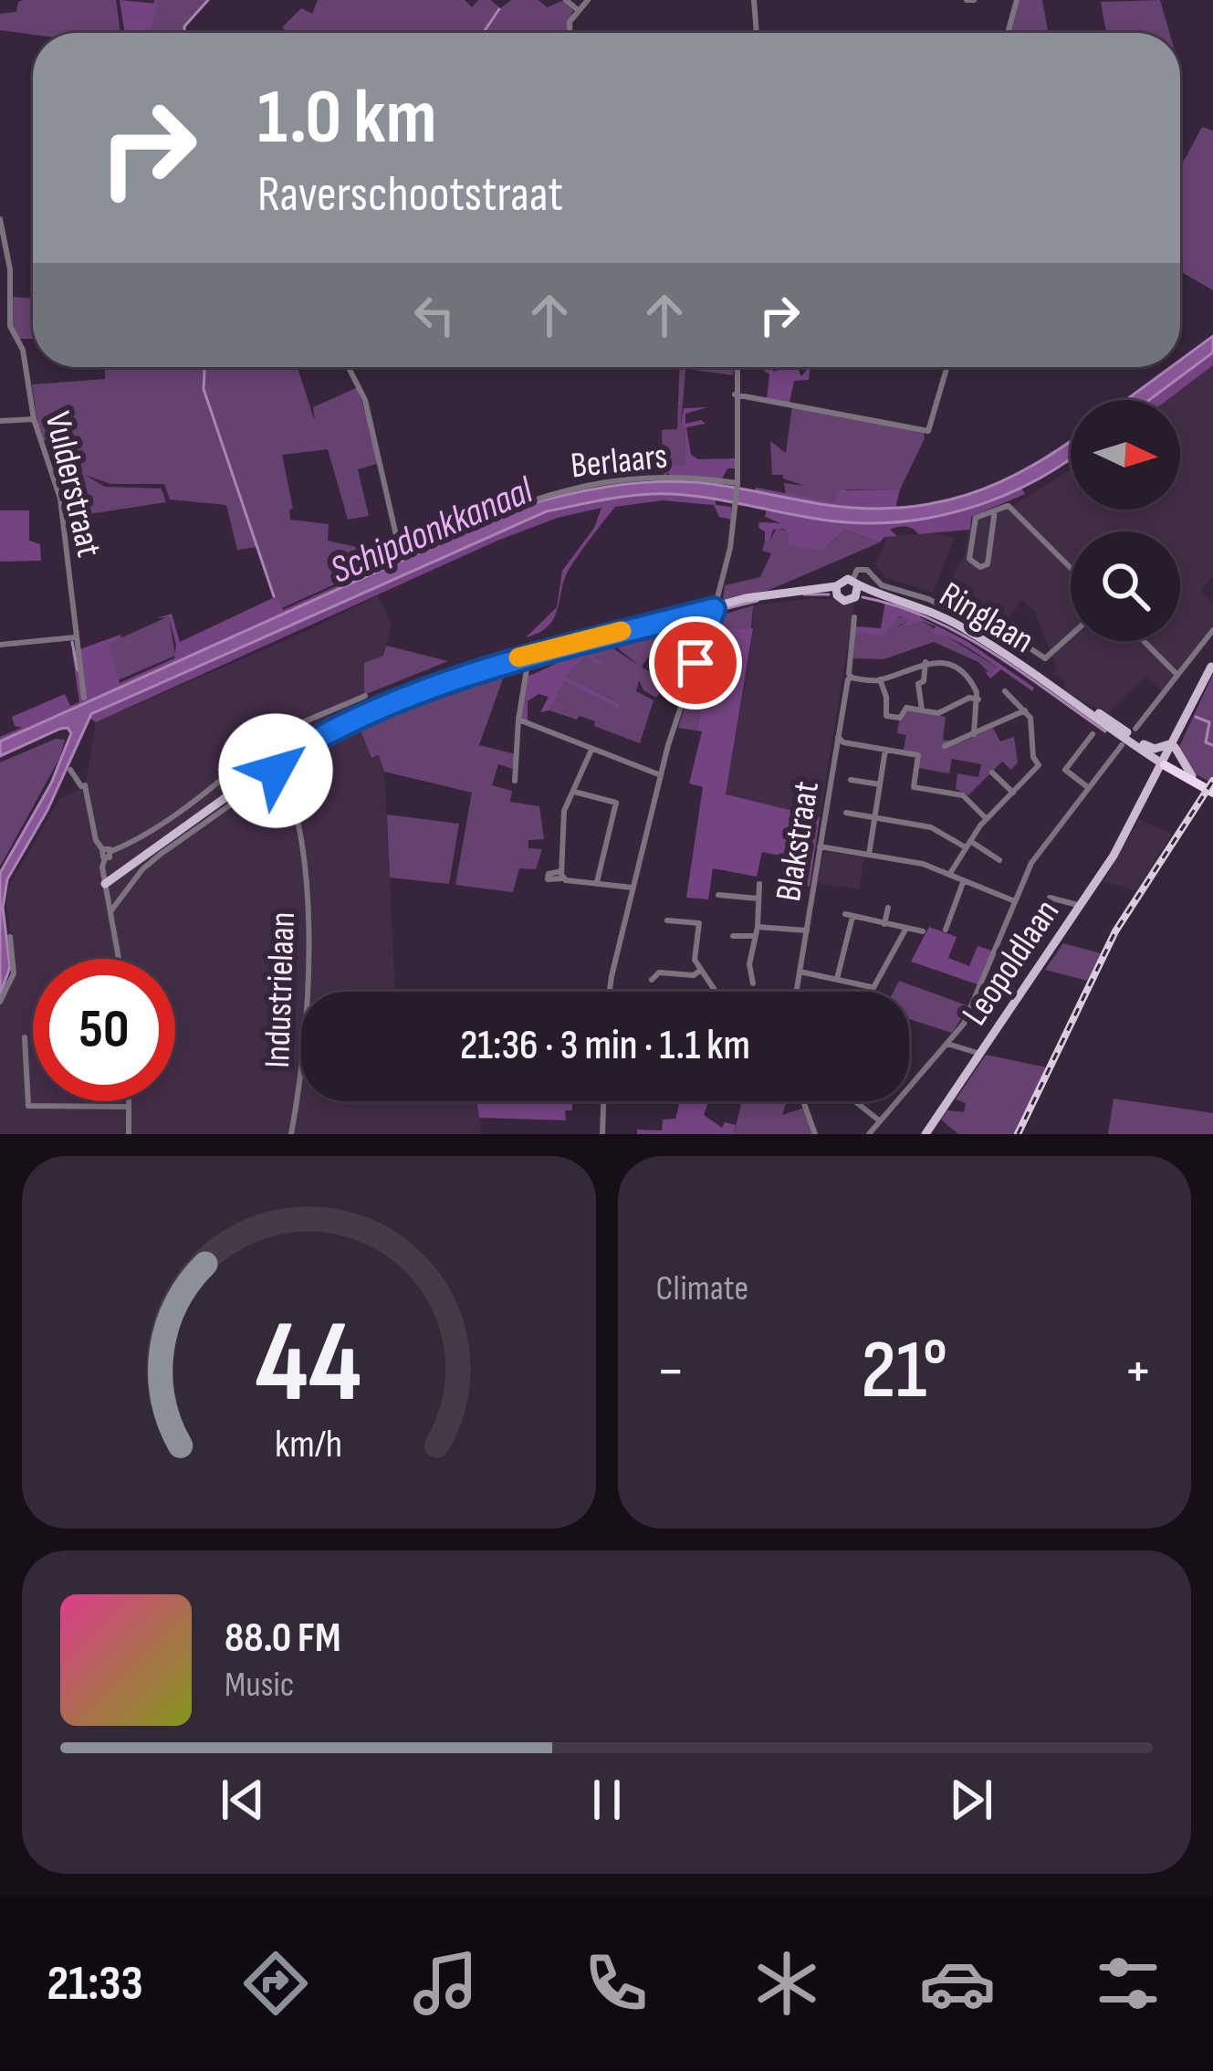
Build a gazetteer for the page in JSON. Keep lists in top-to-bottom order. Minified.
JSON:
{"streets":{"highway":["Ringlaan"],"main road":["Leopoldlaan"],"street":["Berlaars","Vulderstraat","Blakstraat","Industrielaan"]},"crossings":[["Ringlaan","Leopoldlaan"]],"water":["Schipdonkkanaal"],"north":"right","page":{"turn":["1.0 km","Raverschootstraat"],"limit":"50","trip":"21:36 · 3 min · 1.1 km","tile":"Climate","heat":["−","21°","+"],"song":["88.0 FM","Music"],"tabs":"21:33","gauge":["44","km/h"]}}
